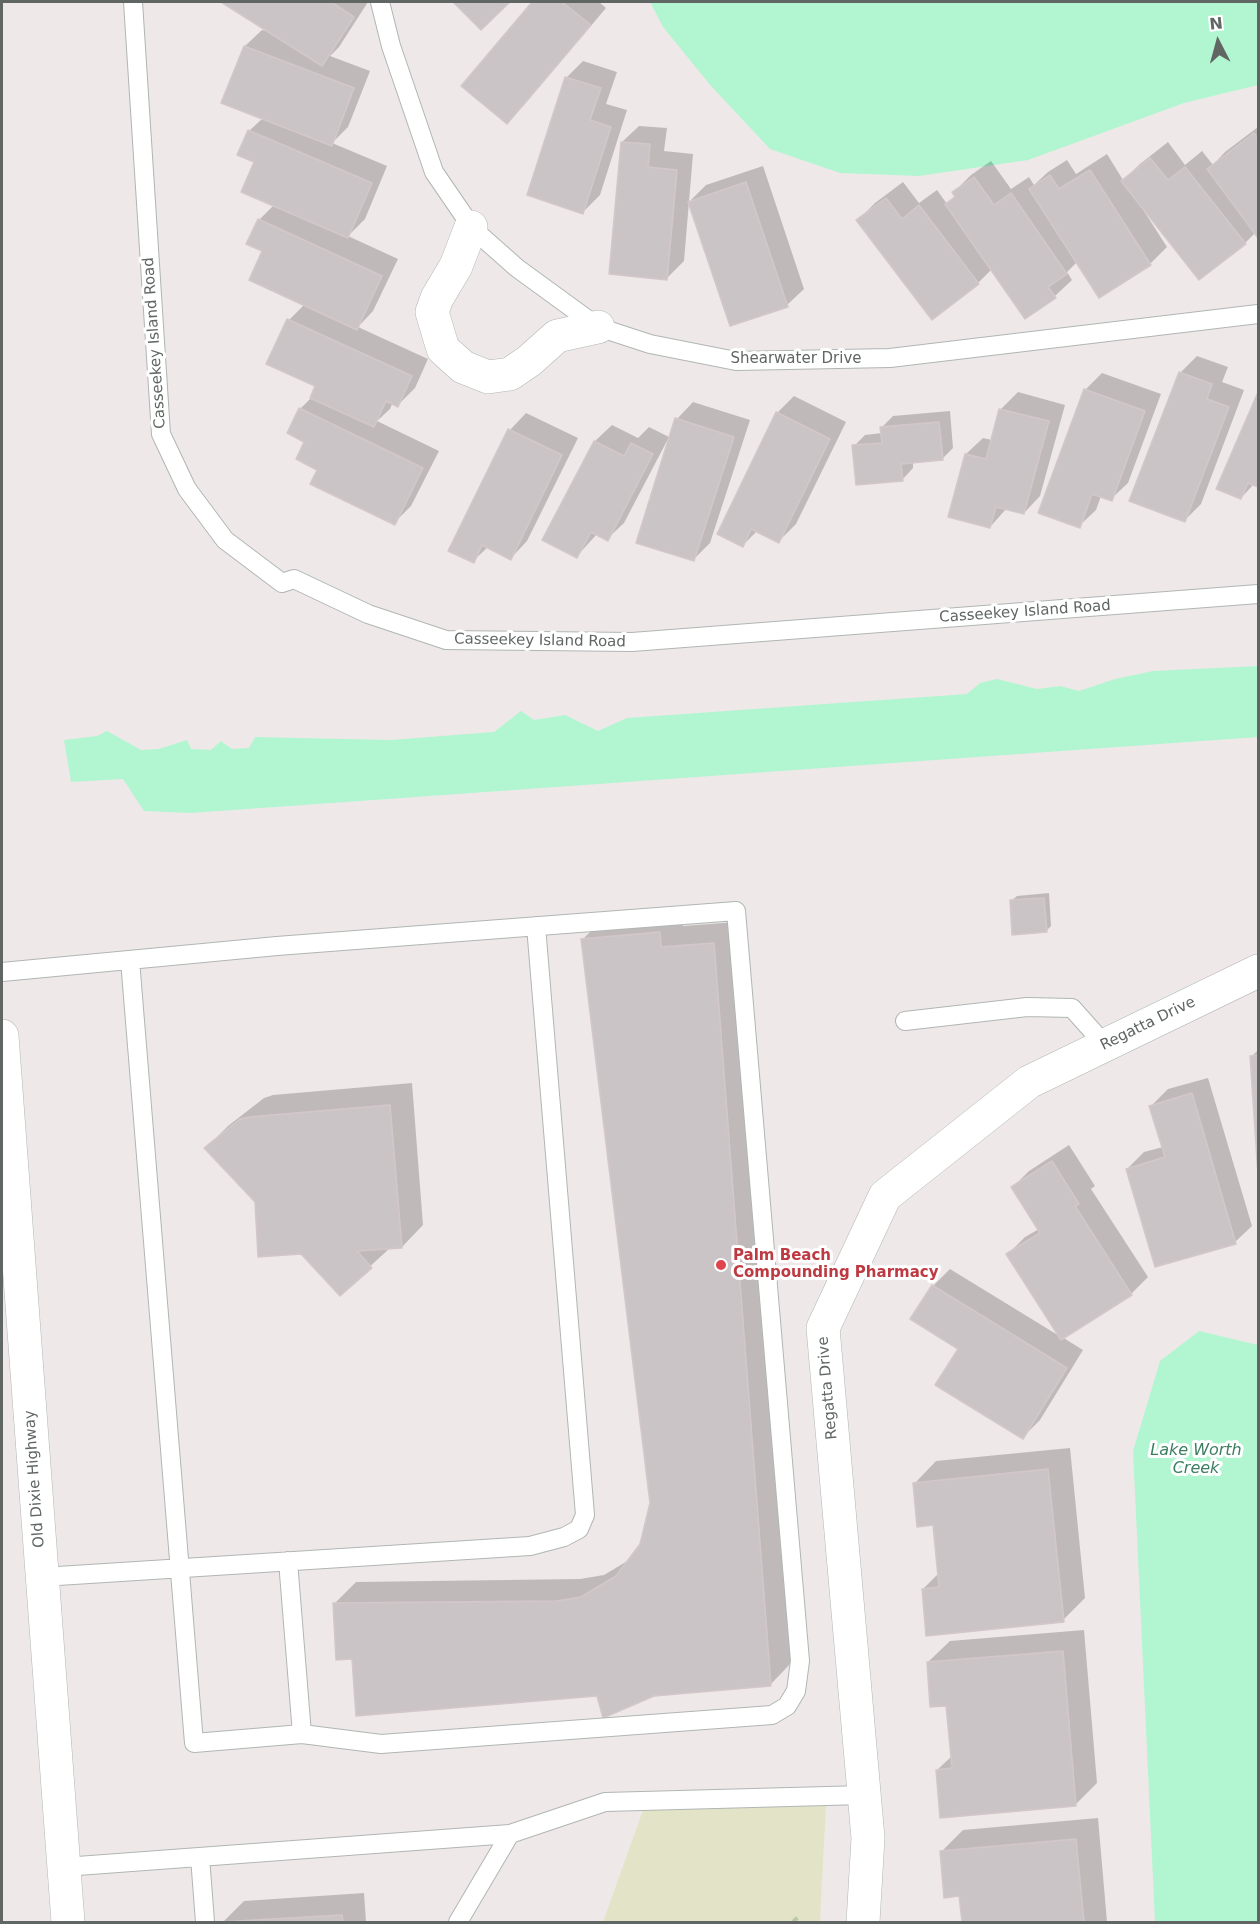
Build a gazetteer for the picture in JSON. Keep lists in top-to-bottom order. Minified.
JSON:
{"streets":{"street":["Regatta Drive","Old Dixie Highway"],"lane":["Casseekey Island Road","Shearwater Drive"]},"water":["Lake Worth Creek"],"places":["Palm Beach Compounding Pharmacy"],"north":"top"}
